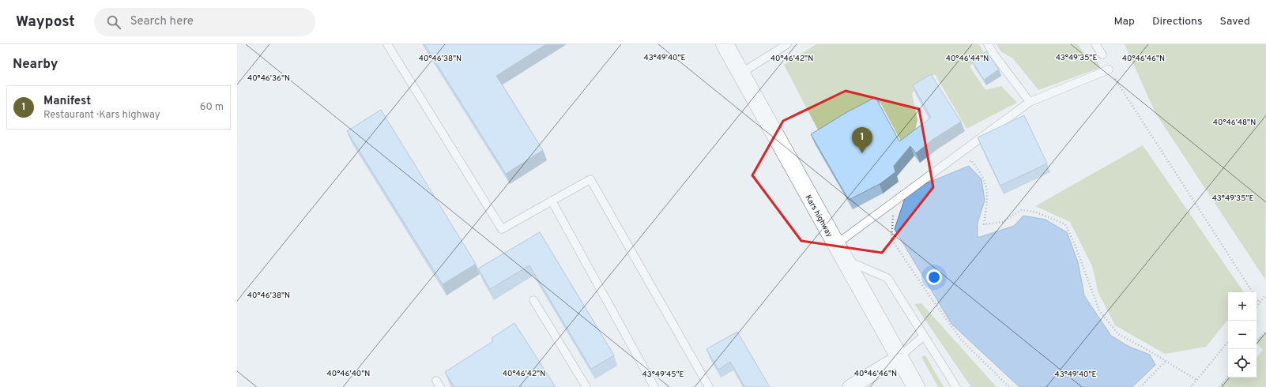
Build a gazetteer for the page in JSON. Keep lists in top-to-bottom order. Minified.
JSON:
{"streets":{"main road":["Kars highway"]},"page":{"header":"Waypost","search":"Search here","nav":["Map","Directions","Saved"],"heading":"Nearby","list":[{"mark":"1","name":"Manifest","note":"Restaurant · Kars highway","value":"60 m"}],"pins":"1","map_buttons":["+","−"]},"coordinates":["43°49'40\"E","43°49'35\"E","40°46'38\"N","40°46'42\"N","40°46'44\"N","40°46'46\"N","40°46'36\"N","40°46'48\"N","40°46'40\"N","43°49'45\"E"]}
